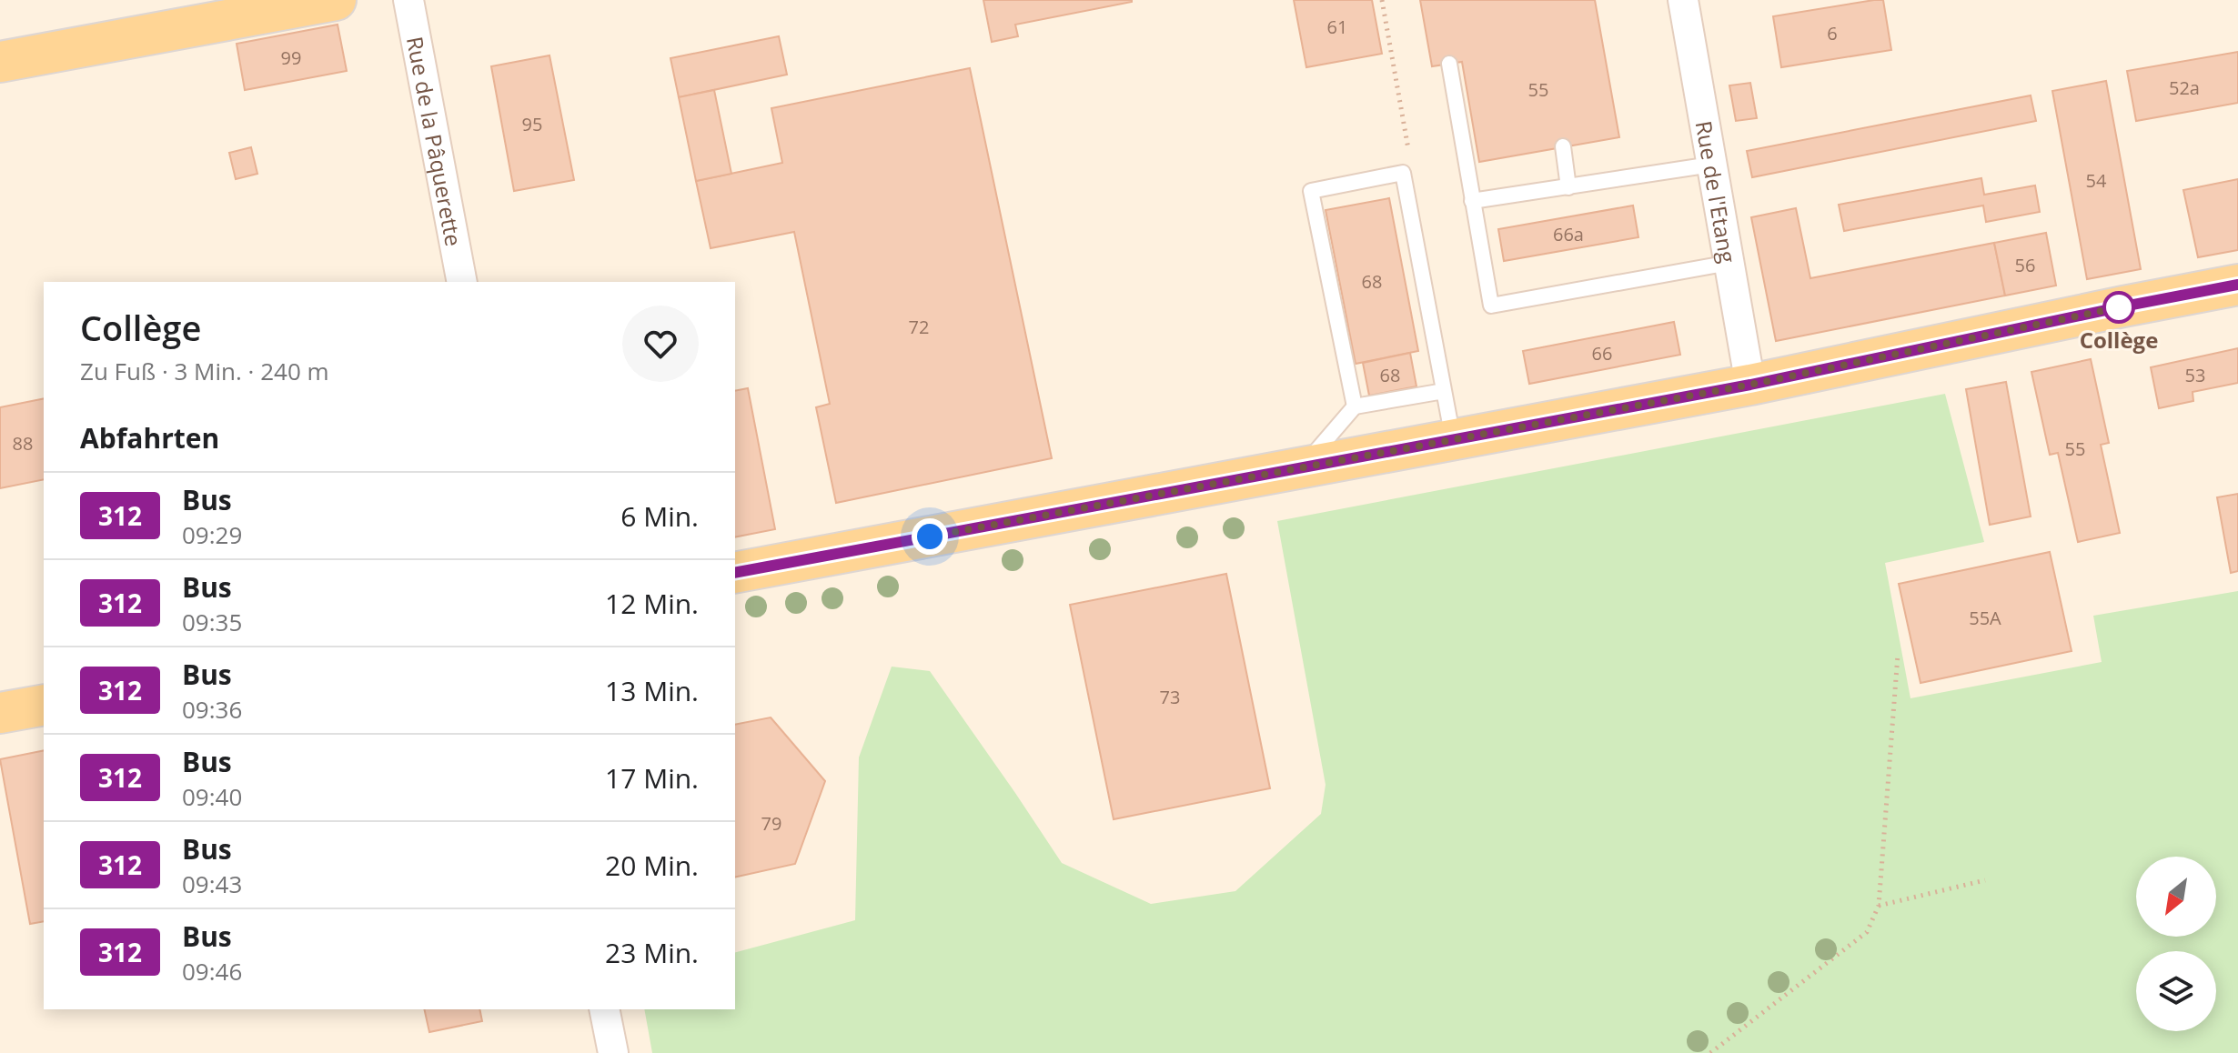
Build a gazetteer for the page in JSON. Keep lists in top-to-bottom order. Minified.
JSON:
{"streets":{"street":["Rue de la Pâquerette","Rue de l'Etang"]},"places":["Collège"],"lines":["bus line 312"],"house_numbers":["61","6","99","52a","55","95","54","66a","56","68","72","66","68","53","88","55","55A","73","79"],"north":"bottom left","page":{"heading":[["Collège","Zu Fuß · 3 Min. · 240 m"],"Abfahrten"],"list":[{"mark":"312","name":"Bus","note":"09:29","value":"6 Min."},{"mark":"312","name":"Bus","note":"09:35","value":"12 Min."},{"mark":"312","name":"Bus","note":"09:36","value":"13 Min."},{"mark":"312","name":"Bus","note":"09:40","value":"17 Min."},{"mark":"312","name":"Bus","note":"09:43","value":"20 Min."},{"mark":"312","name":"Bus","note":"09:46","value":"23 Min."}]}}
